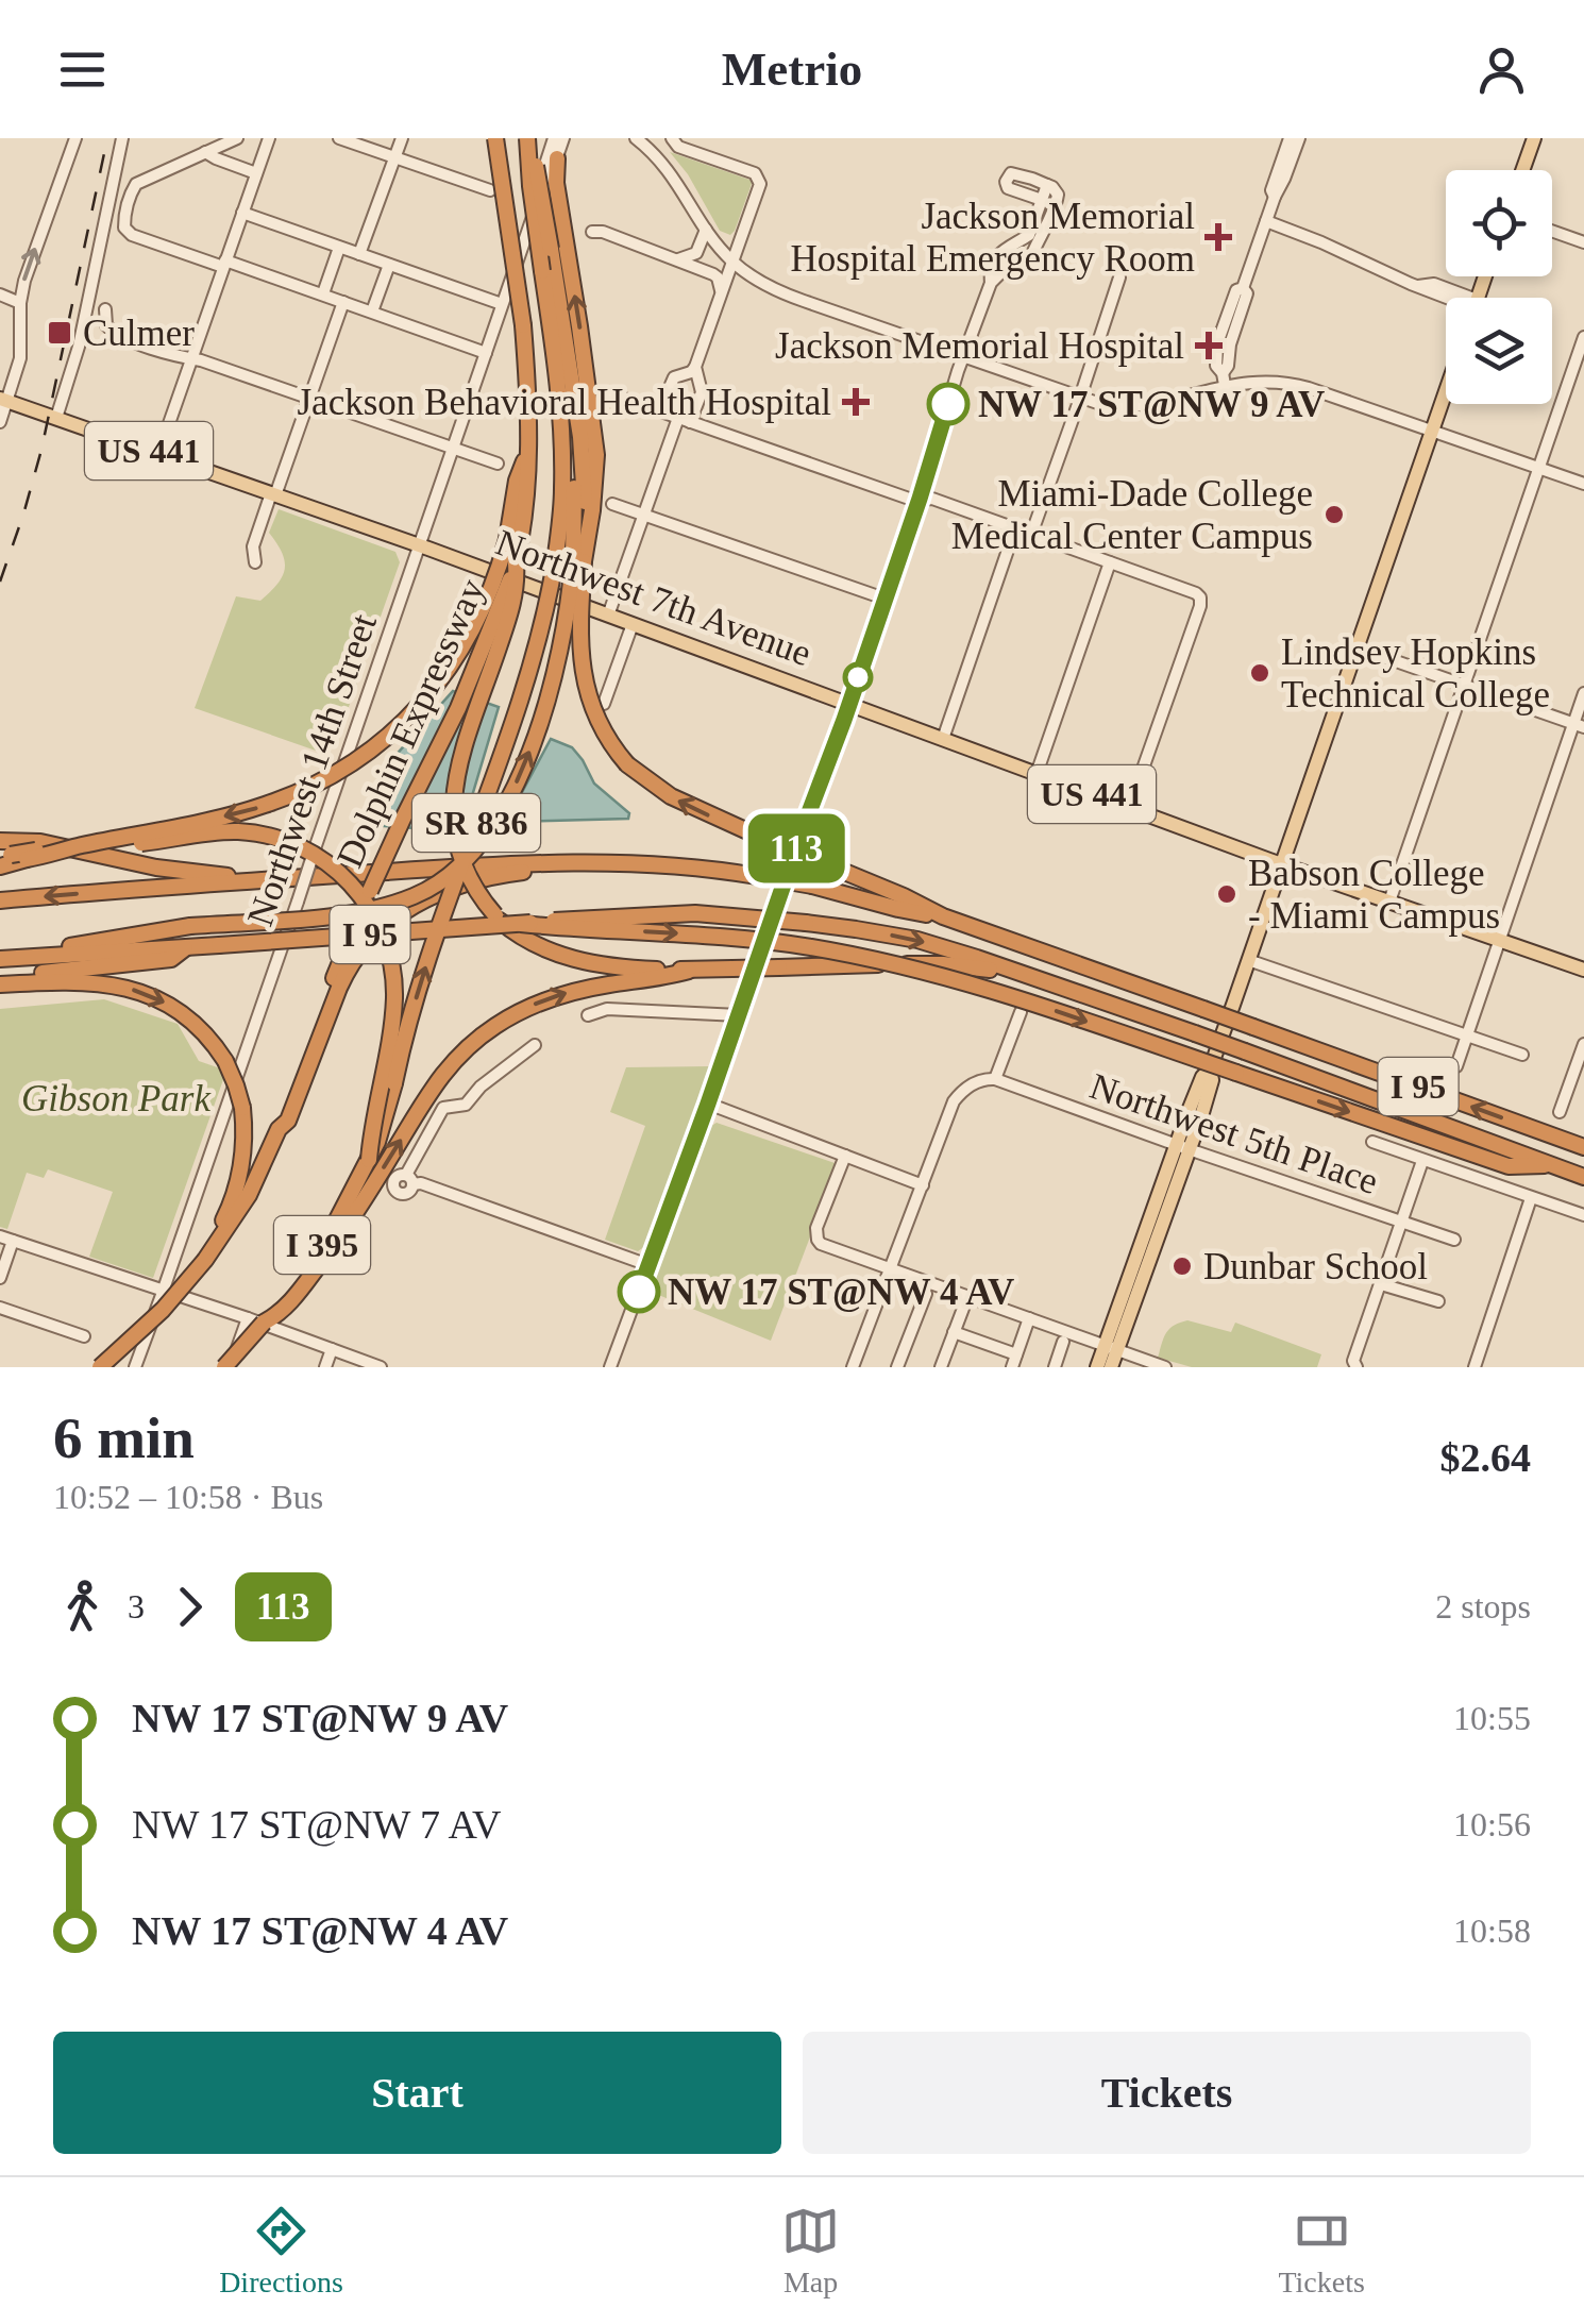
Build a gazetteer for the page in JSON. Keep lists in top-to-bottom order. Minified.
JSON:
{"streets":{"highway":["Dolphin Expressway","SR 836","I 95","I 395"],"main road":["US 441","Northwest 7th Avenue"],"street":["Northwest 14th Street","Northwest 5th Place"]},"crossings":[["Northwest 7th Avenue","Northwest 14th Street"],["Dolphin Expressway","I 395"]],"parks":["Gibson Park"],"places":{"health":["Jackson Memorial Hospital Emergency Room","Jackson Memorial Hospital","Jackson Behavioral Health Hospital"],"transit":["Culmer"],"other":["NW 17 ST@NW 9 AV","Miami-Dade College Medical Center Campus","Lindsey Hopkins Technical College","Babson College - Miami Campus","Dunbar School","NW 17 ST@NW 4 AV"]},"lines":["bus line 113"],"page":{"header":"Metrio","on_map":"113","heading":["6 min","10:52 – 10:58 · Bus","$2.64"],"legs":["3","113","2 stops"],"list":[{"name":"NW 17 ST@NW 9 AV","value":"10:55"},{"name":"NW 17 ST@NW 7 AV","value":"10:56"},{"name":"NW 17 ST@NW 4 AV","value":"10:58"}],"buttons":["Start","Tickets"],"tabs":["Directions","Map","Tickets"]}}
